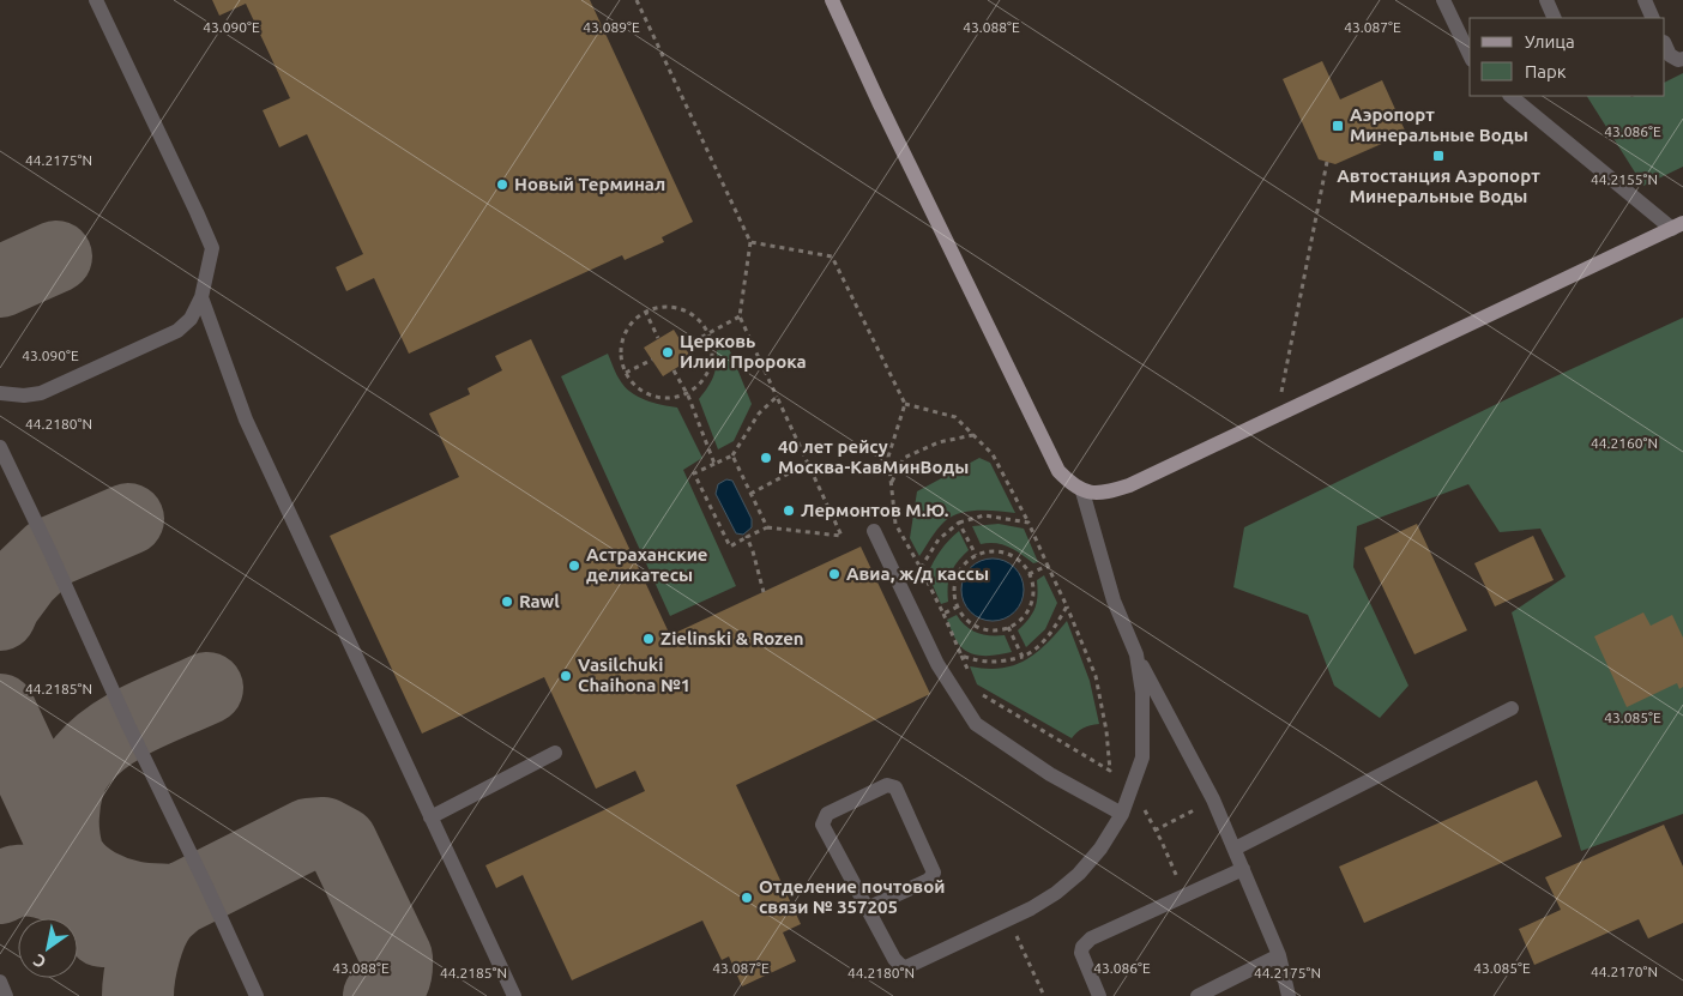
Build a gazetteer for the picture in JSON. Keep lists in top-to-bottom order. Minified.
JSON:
{"places":{"transit":["Аэропорт Минеральные Воды","Автостанция Аэропорт Минеральные Воды"],"other":["Новый Терминал","Церковь Илии Пророка","40 лет рейсу Москва-КавМинВоды","Лермонтов М.Ю.","Астраханские деликатесы","Авиа, ж/д кассы","Rawl","Zielinski & Rozen","Vasilchuki Chaihona №1","Отделение почтовой связи № 357205"]},"legend":["Улица","Парк"],"north":"bottom left","coordinates":["43.090°E","43.089°E","43.088°E","43.087°E","43.086°E","44.2175°N","44.2155°N","44.2180°N","44.2160°N","44.2185°N","43.085°E","44.2170°N"]}
